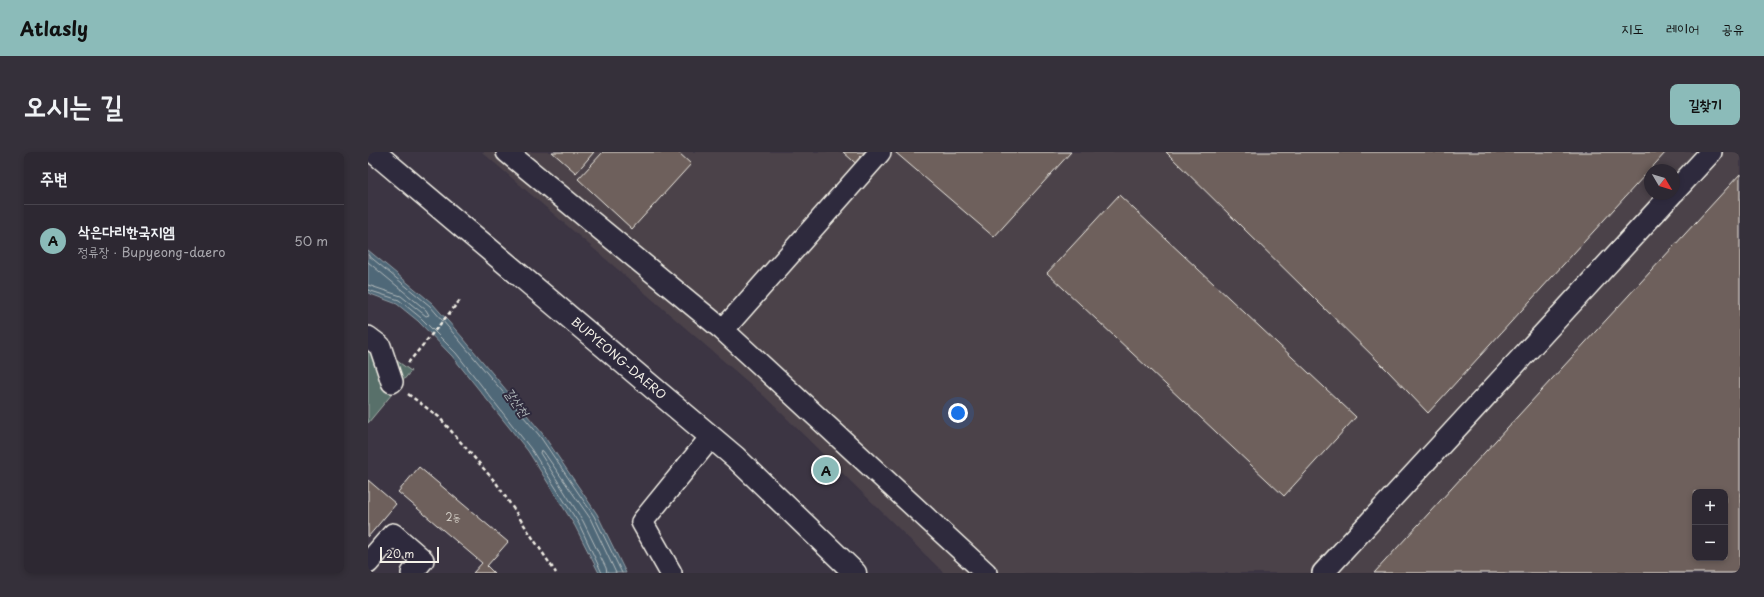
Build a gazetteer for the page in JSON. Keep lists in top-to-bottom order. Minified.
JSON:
{"streets":{"main road":["BUPYEONG-DAERO"]},"water":["갈산천"],"house_numbers":["2동"],"scale_bar":"20 m","north":"bottom right","page":{"header":"Atlasly","nav":["지도","레이어","공유"],"title":"오시는 길","buttons":"길찾기","heading":"주변","list":[{"mark":"A","name":"삭은다리한국지엠","note":"정류장 · Bupyeong-daero","value":"50 m"}],"pins":"A","map_buttons":["+","−"],"scale":"20 m"}}
